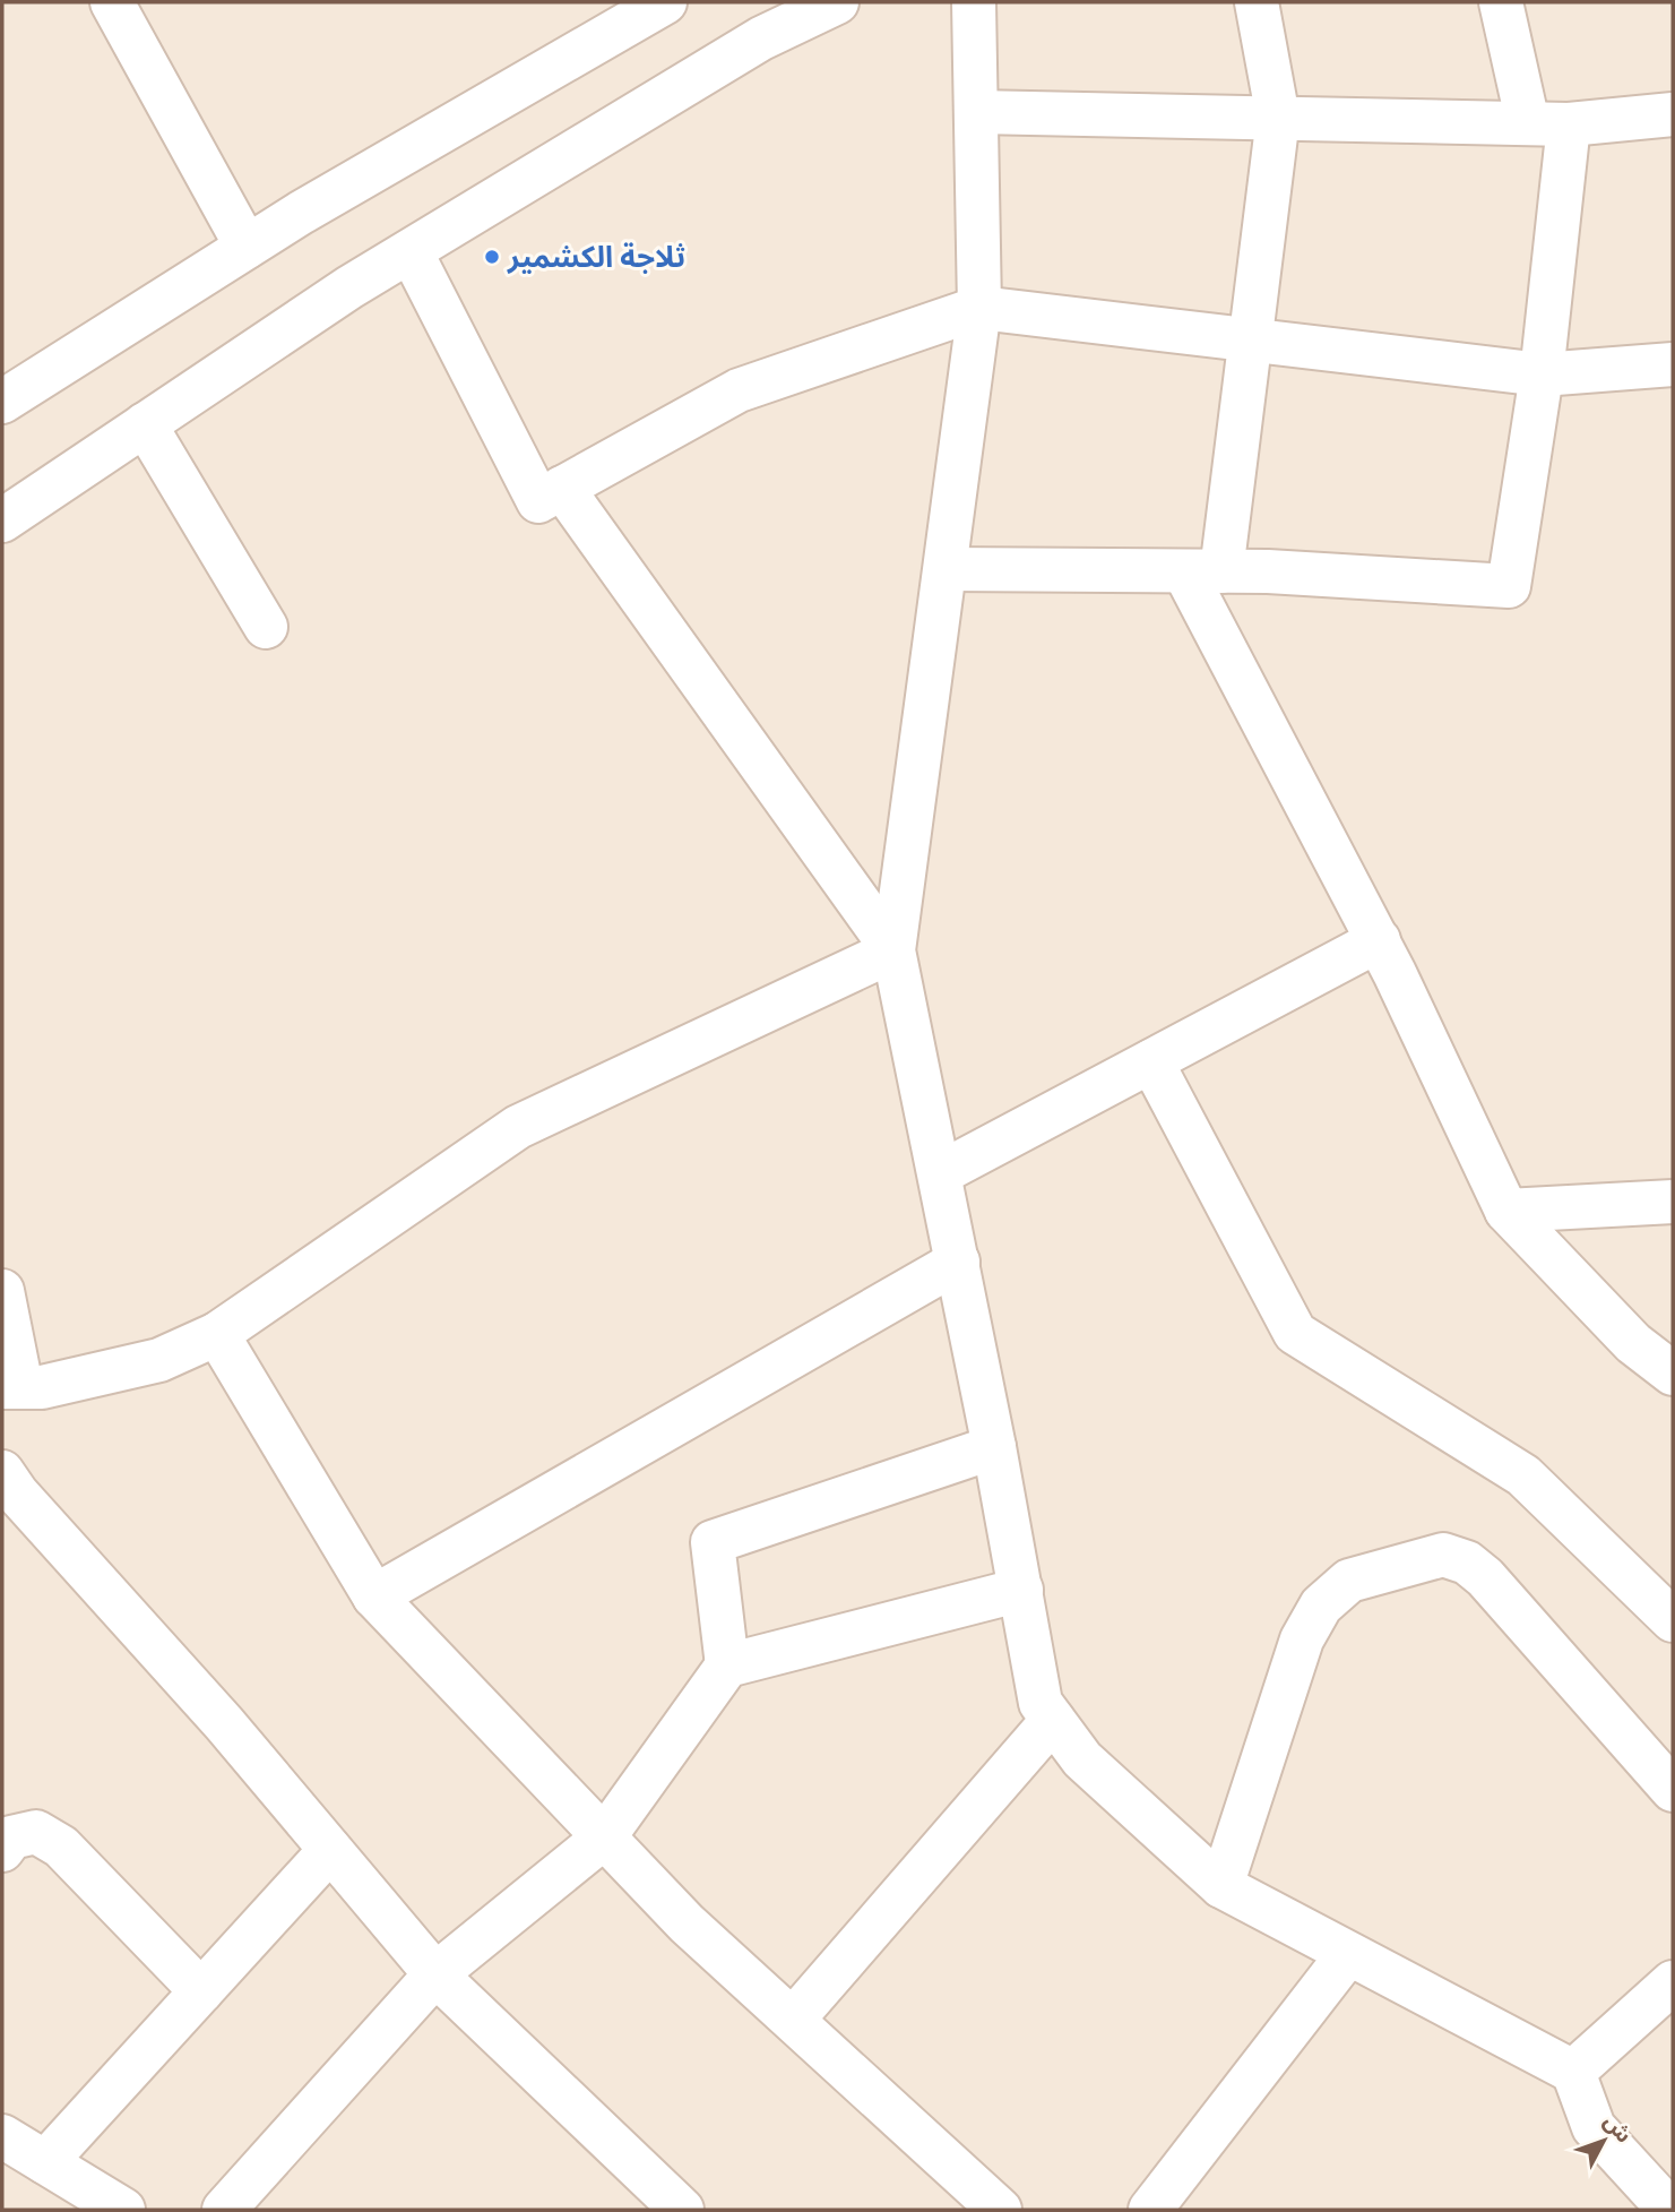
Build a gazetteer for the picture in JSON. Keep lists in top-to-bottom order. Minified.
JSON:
{"places":["ثلاجة الكشمير"],"north":"top right"}
